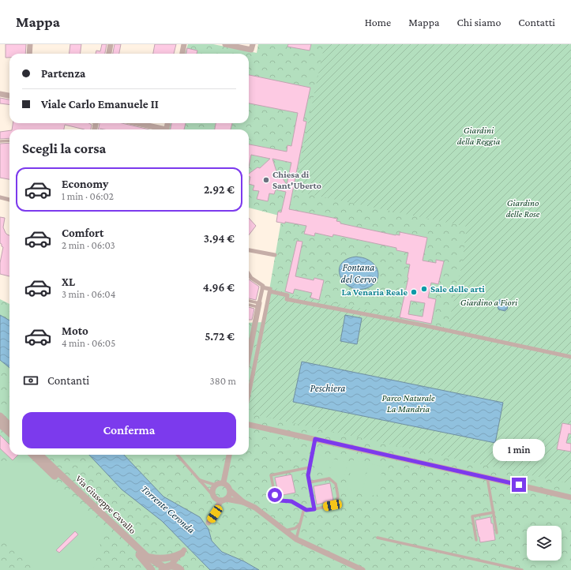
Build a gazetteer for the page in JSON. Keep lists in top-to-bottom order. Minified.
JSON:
{"streets":{"street":["Via Giuseppe Cavallo"]},"water":["Fontana del Cervo","Peschiera","Torrente Ceronda"],"parks":["Giardini della Reggia","Giardino delle Rose","Giardino a Fiori","Parco Naturale La Mandria"],"places":["Chiesa di Sant'Uberto","Sale delle arti","La Venaria Reale"],"page":{"header":"Mappa","nav":["Home","Mappa","Chi siamo","Contatti"],"banner":["Partenza","Viale Carlo Emanuele II"],"heading":"Scegli la corsa","list":[{"name":"Economy","note":"1 min · 06:02","value":"2.92 €"},{"name":"Comfort","note":"2 min · 06:03","value":"3.94 €"},{"name":"XL","note":"3 min · 06:04","value":"4.96 €"},{"name":"Moto","note":"4 min · 06:05","value":"5.72 €"}],"pay":["Contanti","380 m"],"buttons":"Conferma","bubble":"1 min"}}
